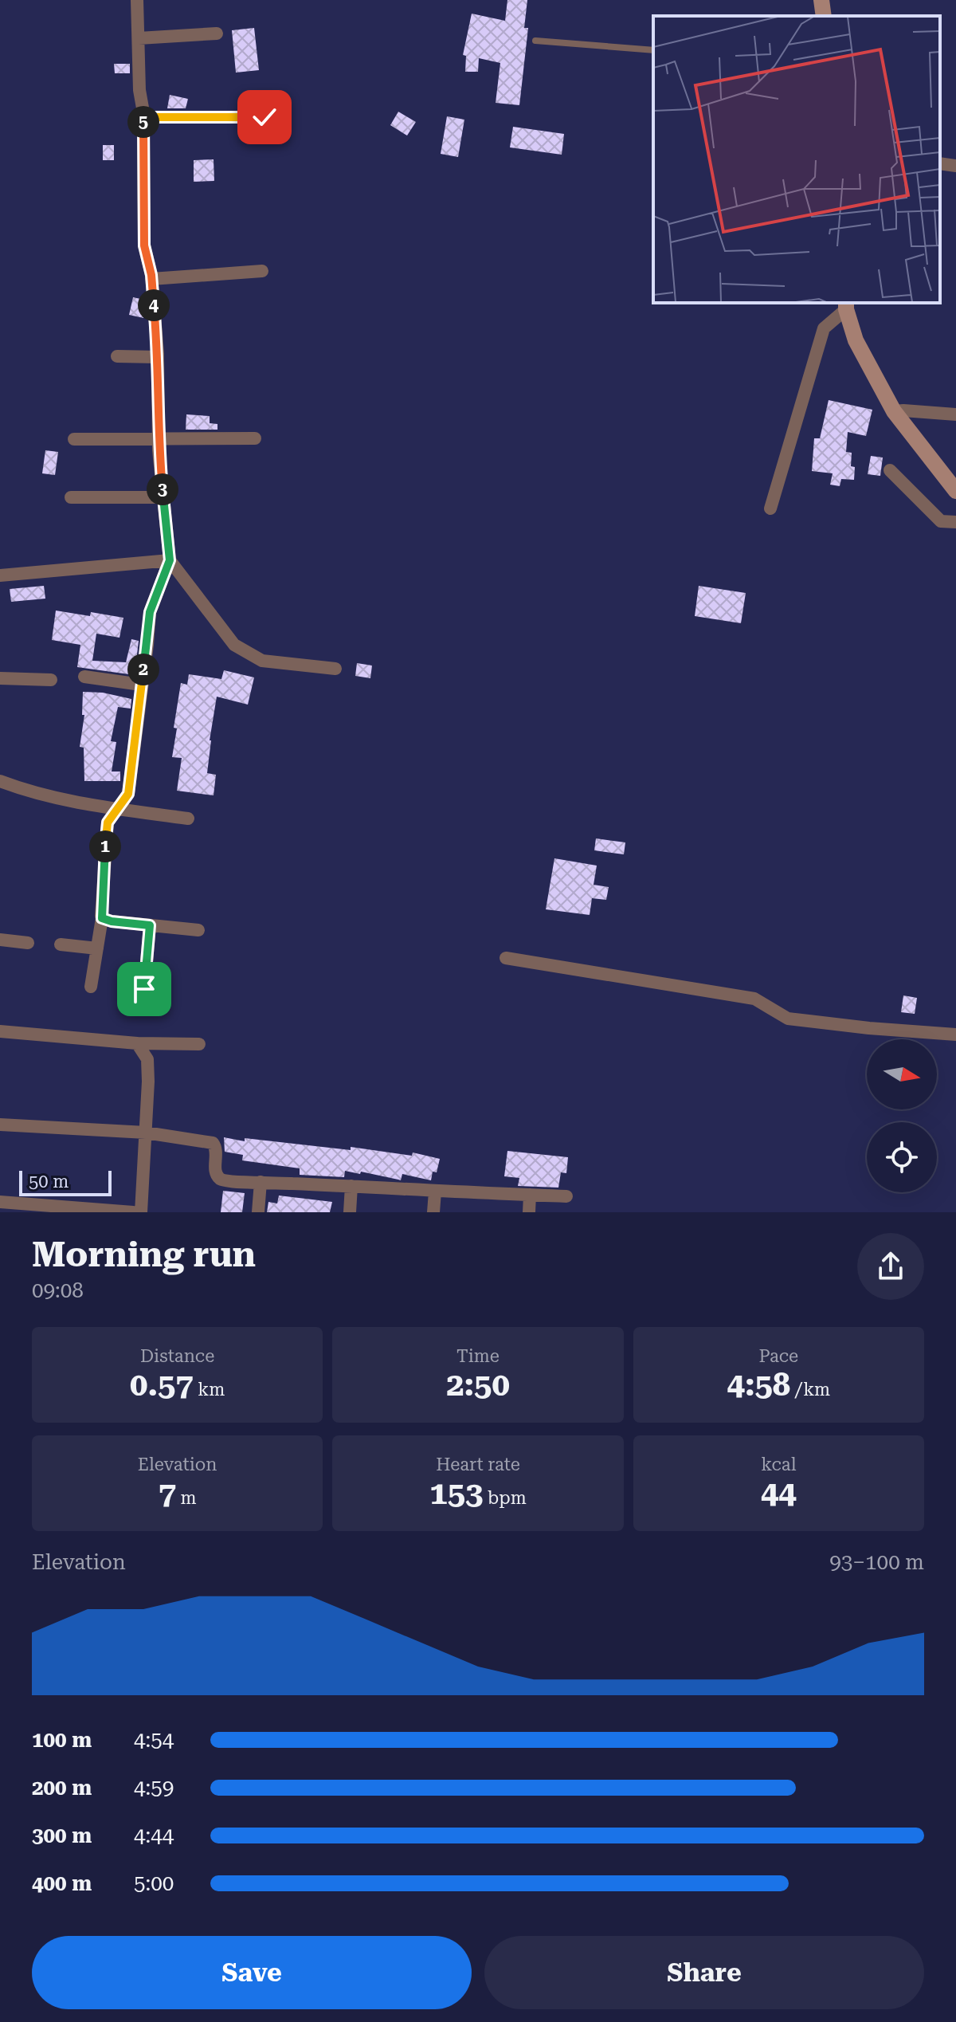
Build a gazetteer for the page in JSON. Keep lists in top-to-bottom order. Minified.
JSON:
{"scale_bar":"50 m","north":"right","page":{"pins":["5","4","3","2","1"],"scale":"50 m","heading":["Morning run","09:08"],"stats":[["Distance","0.57 km"],["Time","2:50"],["Pace","4:58 /km"],["Elevation","7 m"],["Heart rate","153 bpm"],["kcal","44"]],"chart":["Elevation","93–100 m"],"list":[{"name":"100 m","note":"4:54"},{"name":"200 m","note":"4:59"},{"name":"300 m","note":"4:44"},{"name":"400 m","note":"5:00"}],"buttons":["Save","Share"]}}
